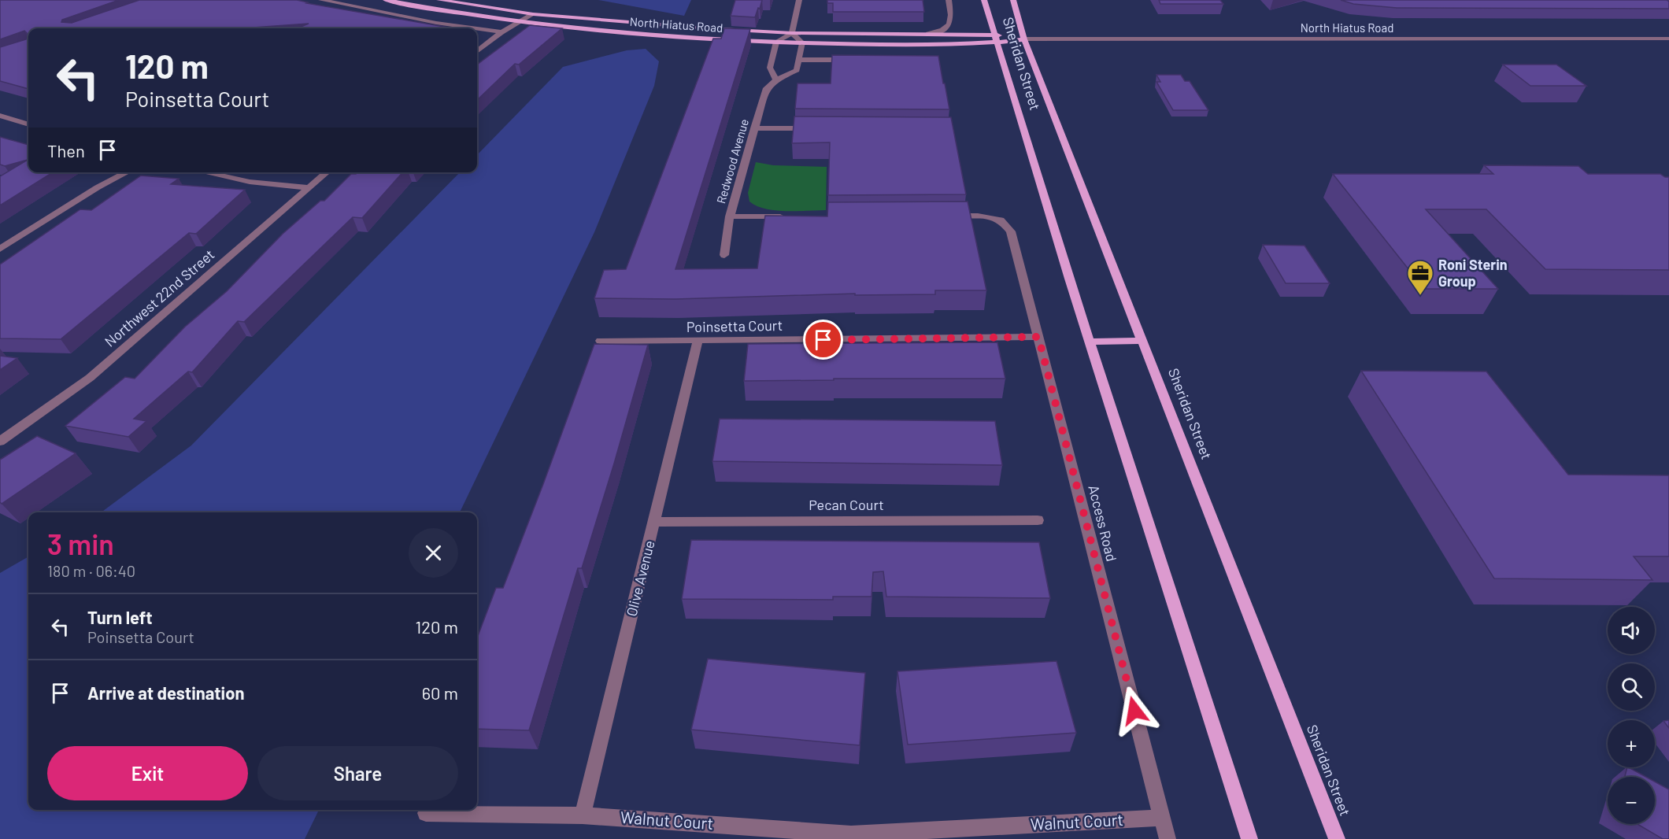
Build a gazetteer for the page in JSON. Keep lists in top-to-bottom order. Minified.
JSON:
{"streets":{"main road":["North Hiatus Road","Sheridan Street"],"street":["Redwood Avenue","Northwest 22nd Street","Poinsetta Court","Pecan Court","Access Road","Olive Avenue","Walnut Court"]},"crossings":[["North Hiatus Road","Sheridan Street"],["Poinsetta Court","Access Road"],["Poinsetta Court","Olive Avenue"],["Pecan Court","Olive Avenue"],["Access Road","Walnut Court"],["Olive Avenue","Walnut Court"]],"places":{"office":["Roni Sterin Group"]},"page":{"turn":["120 m","Poinsetta Court"],"then":"Then","heading":["3 min","180 m · 06:40"],"list":[{"name":"Turn left","note":"Poinsetta Court","value":"120 m"},{"name":"Arrive at destination","value":"60 m"}],"map_buttons":["+","−"],"buttons":["Exit","Share"]}}
